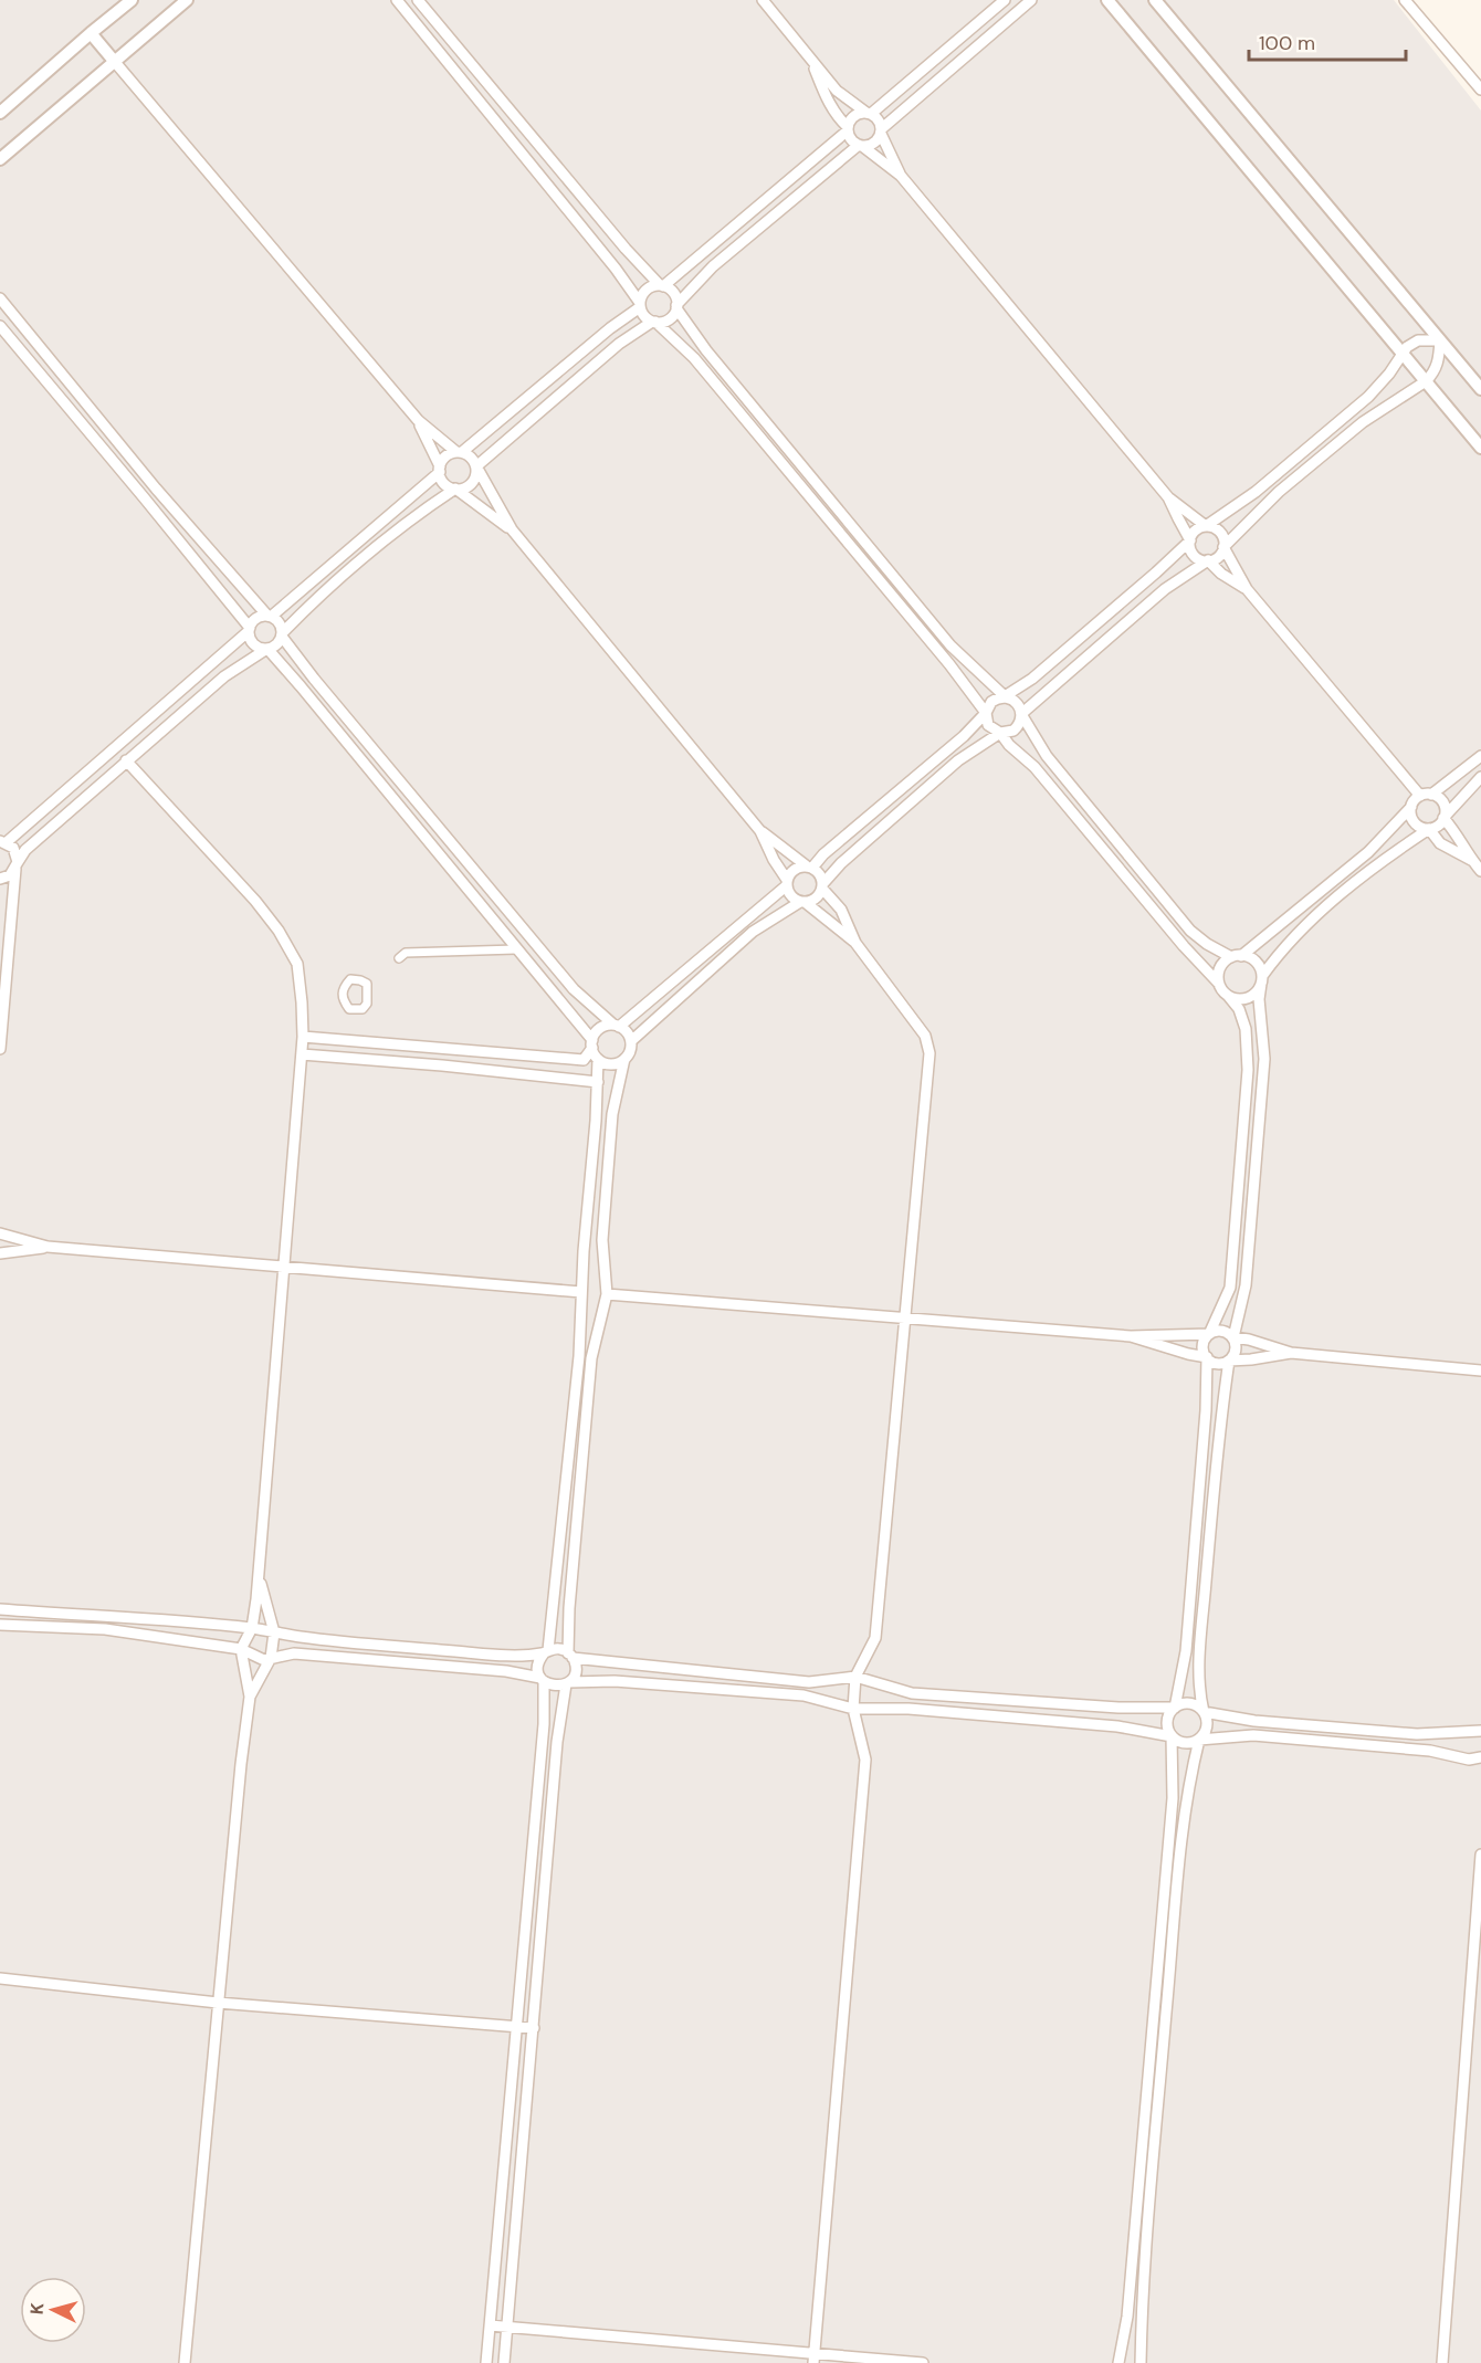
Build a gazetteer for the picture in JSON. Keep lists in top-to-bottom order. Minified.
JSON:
{"scale_bar":"100 m","north":"left"}
